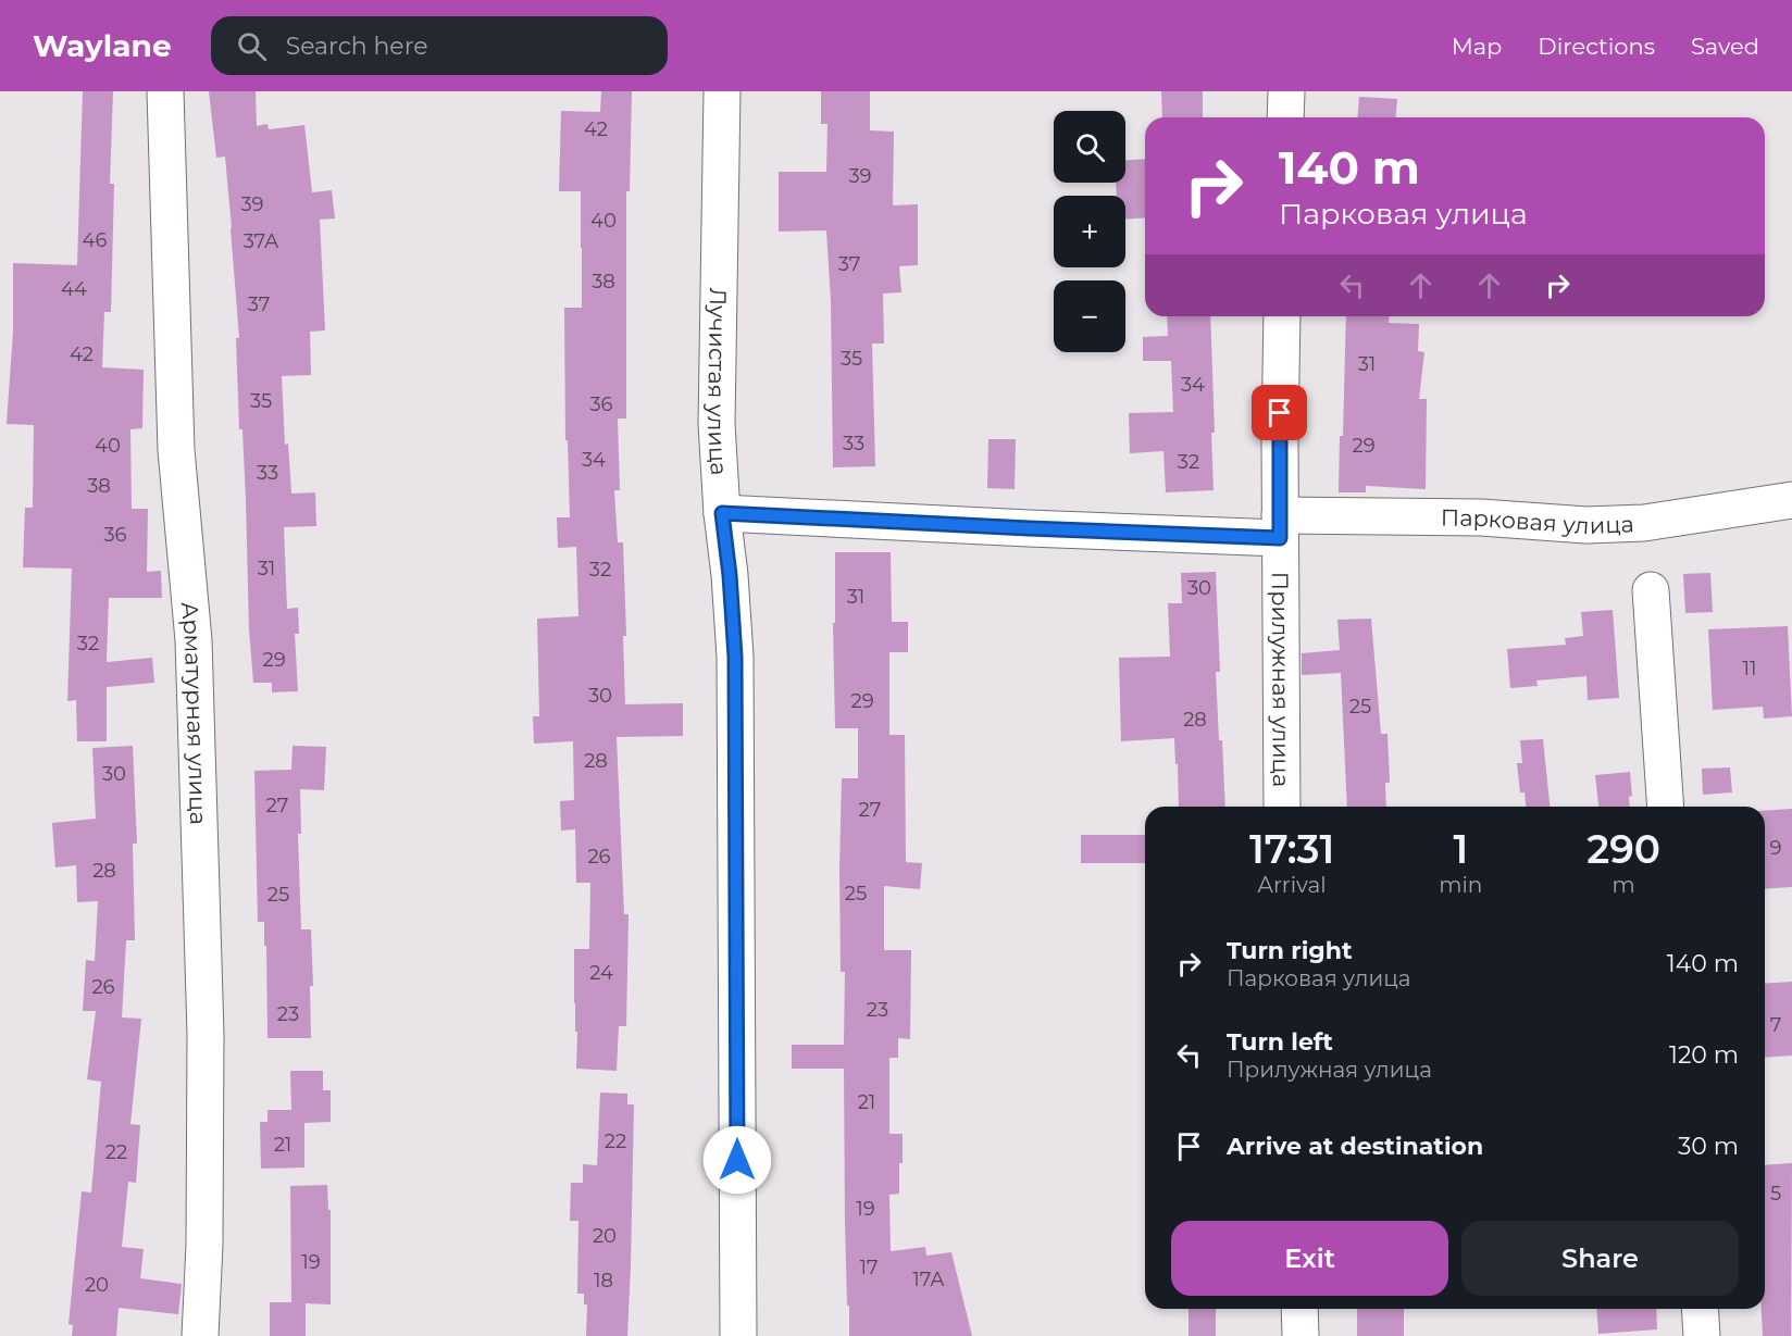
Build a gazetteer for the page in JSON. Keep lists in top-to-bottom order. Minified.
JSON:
{"streets":{"street":["Лучистая улица","Парковая улица","Прилужная улица","Арматурная улица"]},"crossings":[["Лучистая улица","Парковая улица"],["Парковая улица","Прилужная улица"]],"house_numbers":["42","39","39","40","46","37А","37","38","44","37","42","35","31","34","35","36","33","40","29","34","32","33","38","36","31","32","30","31","32","29","11","30","29","25","28","28","30","27","27","9","26","28","25","25","24","26","23","23","7","21","22","21","22","5","19","20","19","17","17А","18","20"],"page":{"header":"Waylane","search":"Search here","nav":["Map","Directions","Saved"],"map_buttons":["+","−"],"turn":["140 m","Парковая улица"],"eta":["17:31","Arrival","1","min","290","m"],"list":[{"name":"Turn right","note":"Парковая улица","value":"140 m"},{"name":"Turn left","note":"Прилужная улица","value":"120 m"},{"name":"Arrive at destination","value":"30 m"}],"buttons":["Exit","Share"]}}
